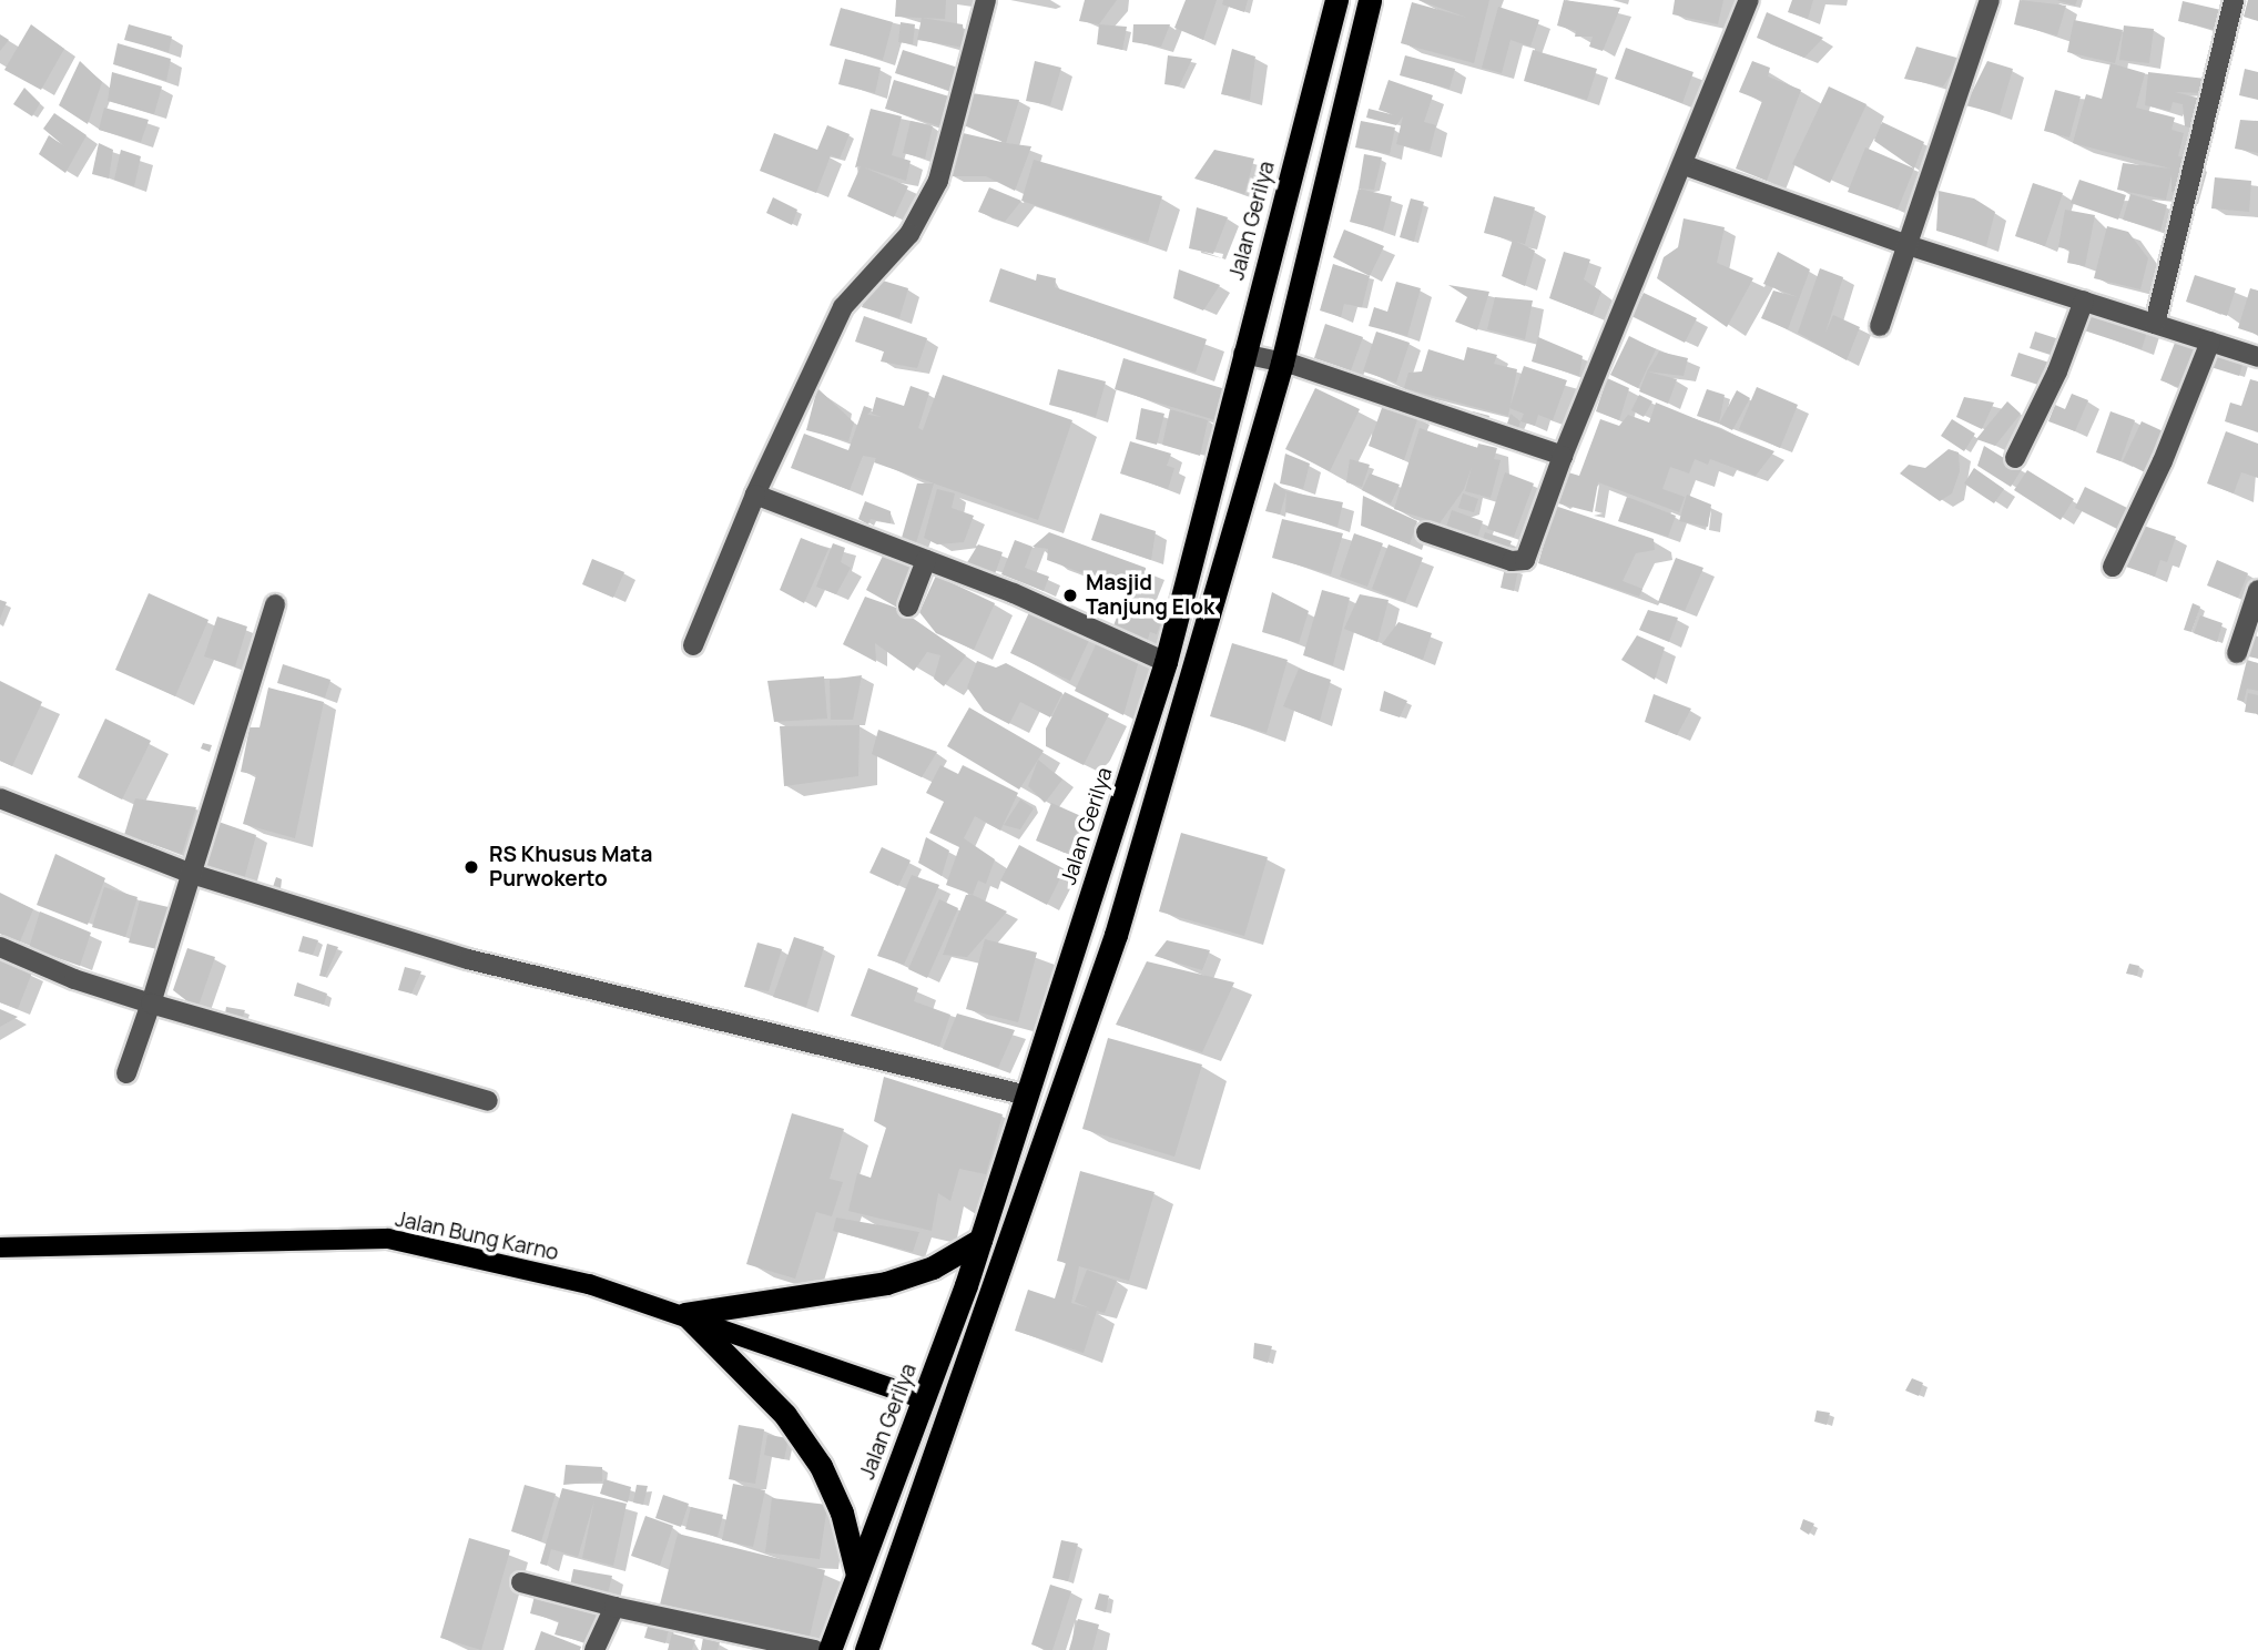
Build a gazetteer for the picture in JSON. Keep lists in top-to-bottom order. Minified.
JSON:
{"streets":{"highway":["Jalan Gerilya"],"main road":["Jalan Bung Karno"]},"crossings":[["Jalan Gerilya","Jalan Bung Karno"]],"places":["Masjid Tanjung Elok","RS Khusus Mata Purwokerto"]}
